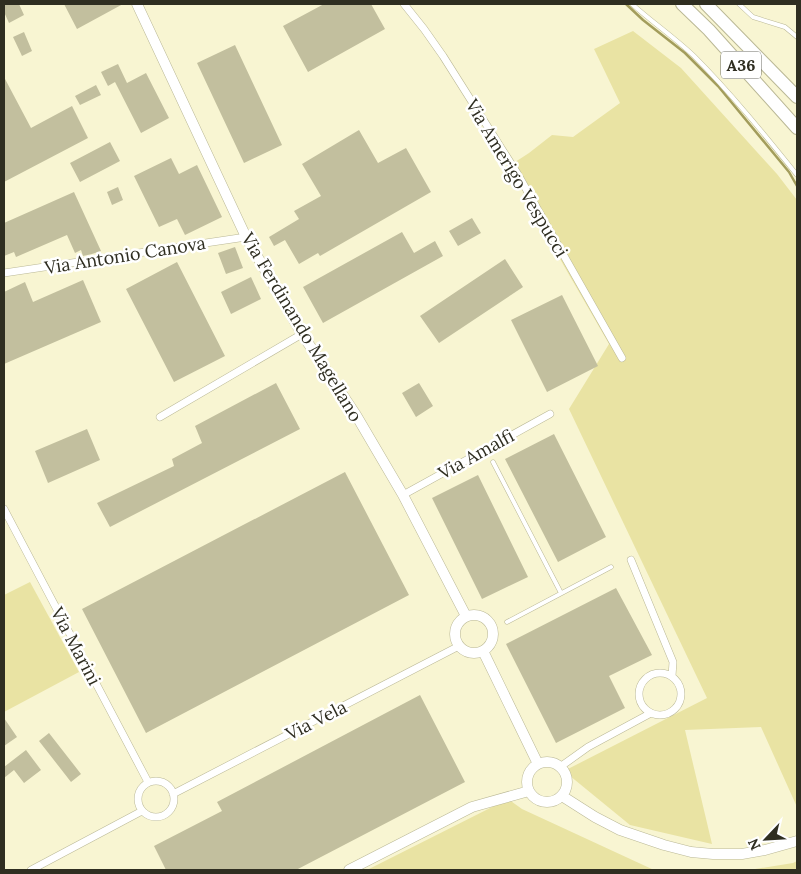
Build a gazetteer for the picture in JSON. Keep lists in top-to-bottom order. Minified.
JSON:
{"streets":{"highway":["A36"],"street":["Via Amerigo Vespucci","Via Antonio Canova","Via Ferdinando Magellano","Via Amalfi","Via Marini","Via Vela"]},"crossings":[["Via Antonio Canova","Via Ferdinando Magellano"],["Via Ferdinando Magellano","Via Amalfi"],["Via Ferdinando Magellano","Via Vela"],["Via Marini","Via Vela"]],"north":"bottom left"}
